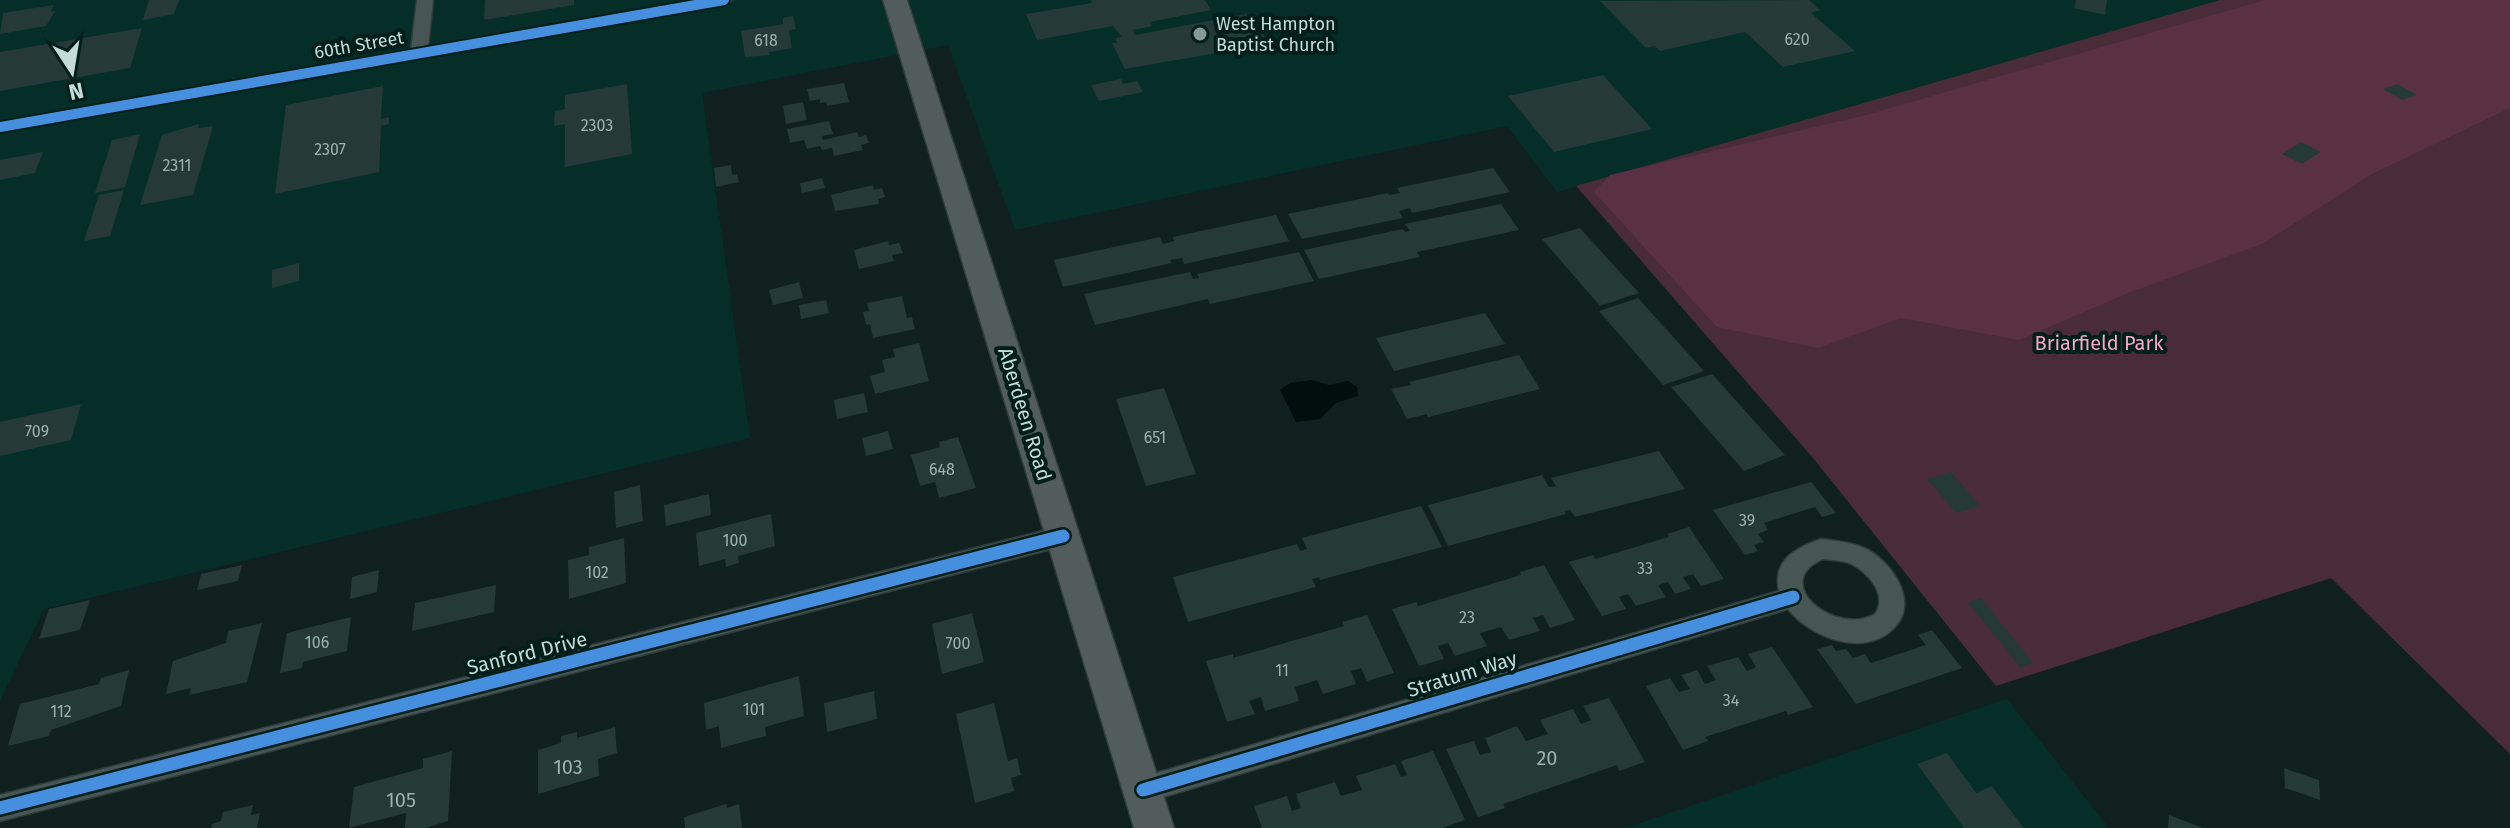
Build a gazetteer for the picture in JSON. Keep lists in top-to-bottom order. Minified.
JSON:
{"streets":{"main road":["Aberdeen Road"],"street":["60th Street","Sanford Drive","Stratum Way"]},"crossings":[["Aberdeen Road","Sanford Drive"],["Aberdeen Road","Stratum Way"]],"parks":["Briarfield Park"],"places":["West Hampton Baptist Church"],"house_numbers":["620","618","2303","2307","2311","709","651","648","39","100","33","102","23","106","700","11","34","101","112","20","103","105"],"north":"bottom"}
